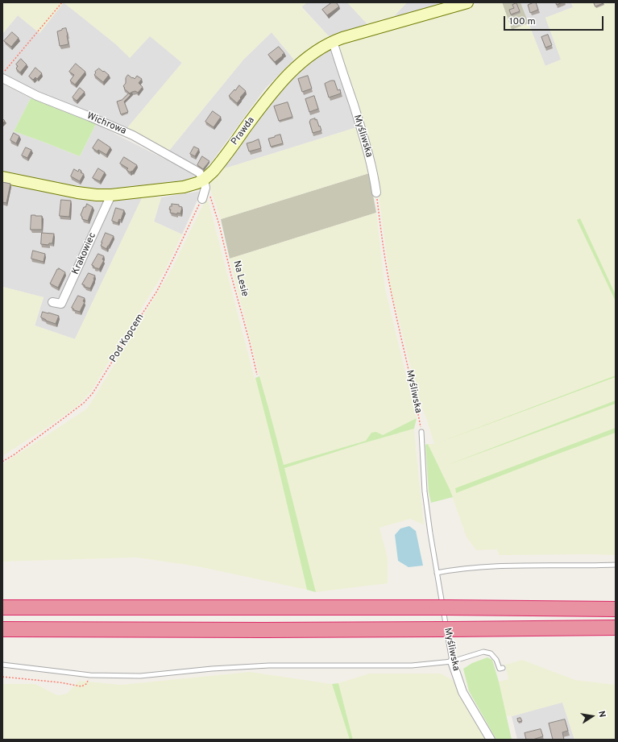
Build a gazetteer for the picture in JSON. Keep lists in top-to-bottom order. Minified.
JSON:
{"streets":{"street":["Wichrowa","Prawda","Myśliwska","Krakowiec"],"path":["Na Lesie","Pod Kopcem"]},"crossings":[["Wichrowa","Prawda"],["Wichrowa","Na Lesie"],["Prawda","Myśliwska"],["Prawda","Krakowiec"],["Prawda","Na Lesie"]],"scale_bar":"100 m","north":"right"}
